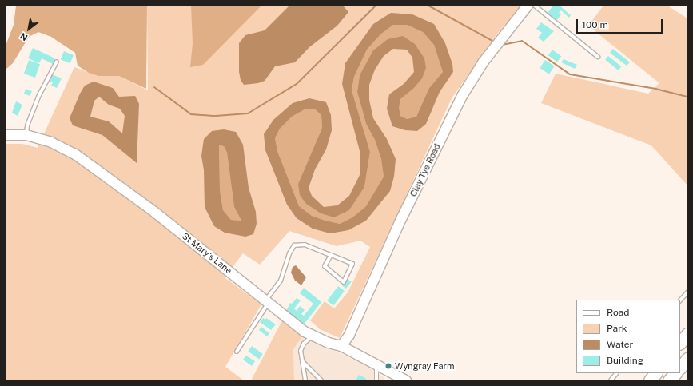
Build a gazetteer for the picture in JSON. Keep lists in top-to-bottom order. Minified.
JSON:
{"streets":{"main road":["Clay Tye Road","St Mary's Lane"]},"crossings":[["Clay Tye Road","St Mary's Lane"]],"places":["Wyngray Farm"],"legend":["Road","Park","Water","Building"],"scale_bar":"100 m","north":"bottom left"}
